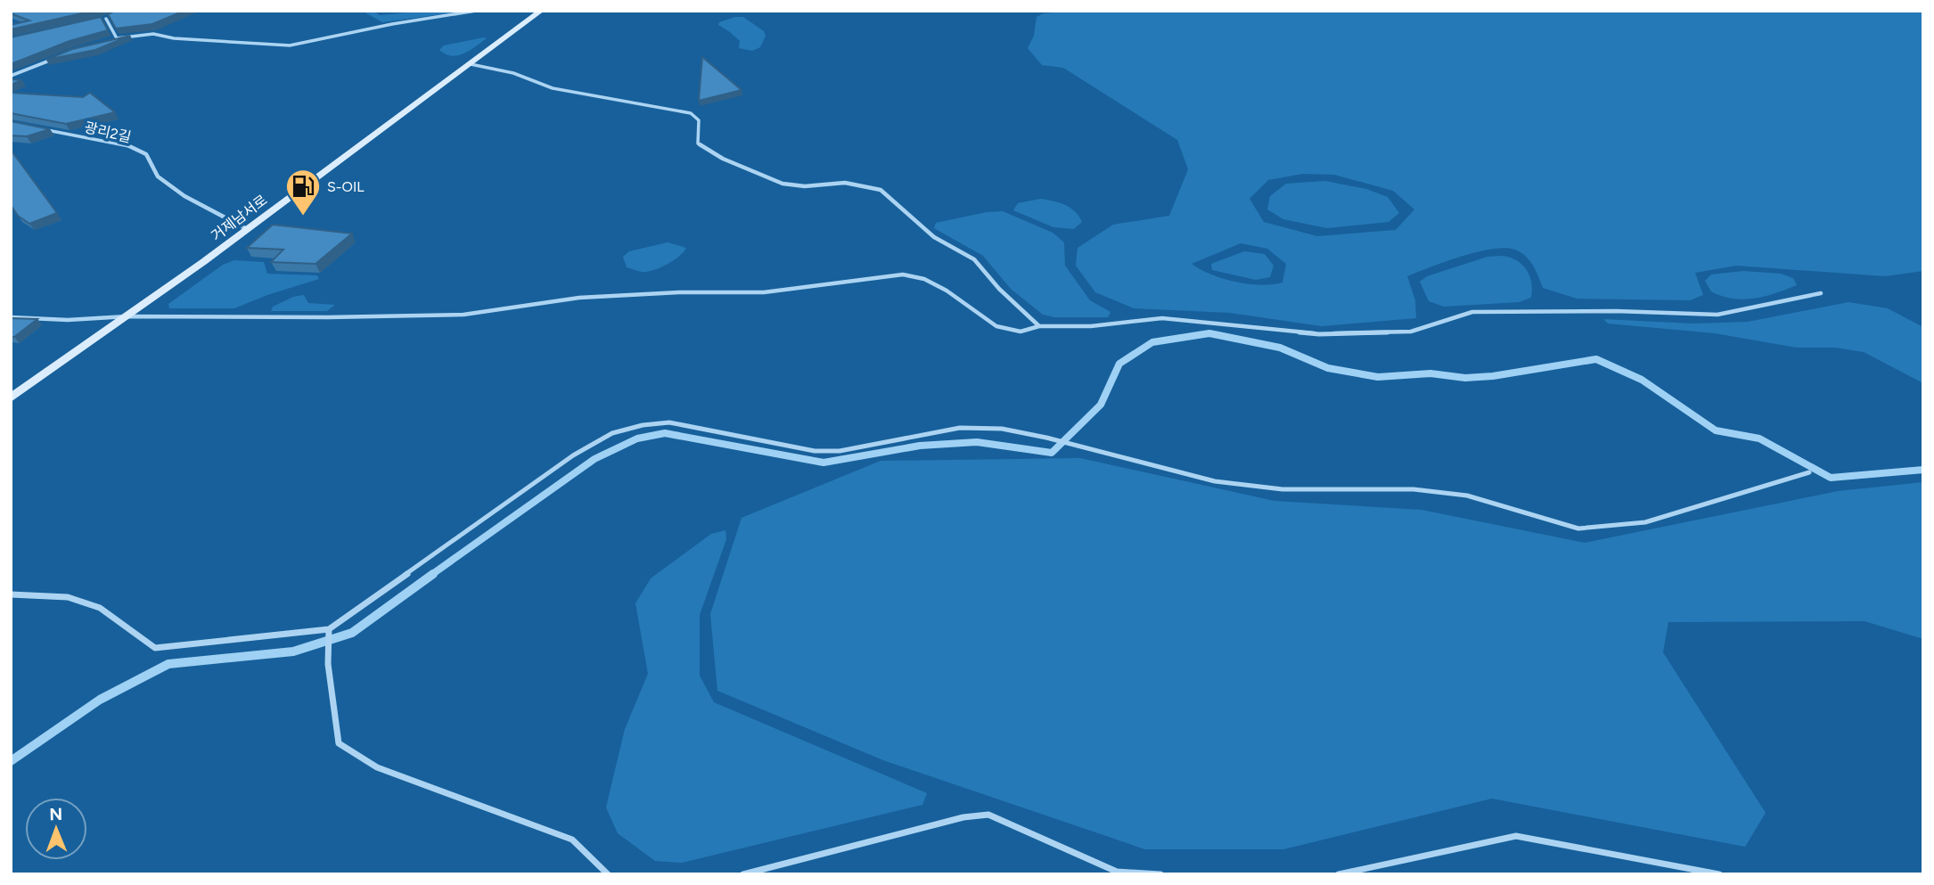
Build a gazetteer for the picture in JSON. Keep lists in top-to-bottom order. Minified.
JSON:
{"streets":{"main road":["거제남서로"],"lane":["광리2길"]},"crossings":[["광리2길","거제남서로"]],"places":{"fuel station":["S-OIL"]},"north":"top"}
